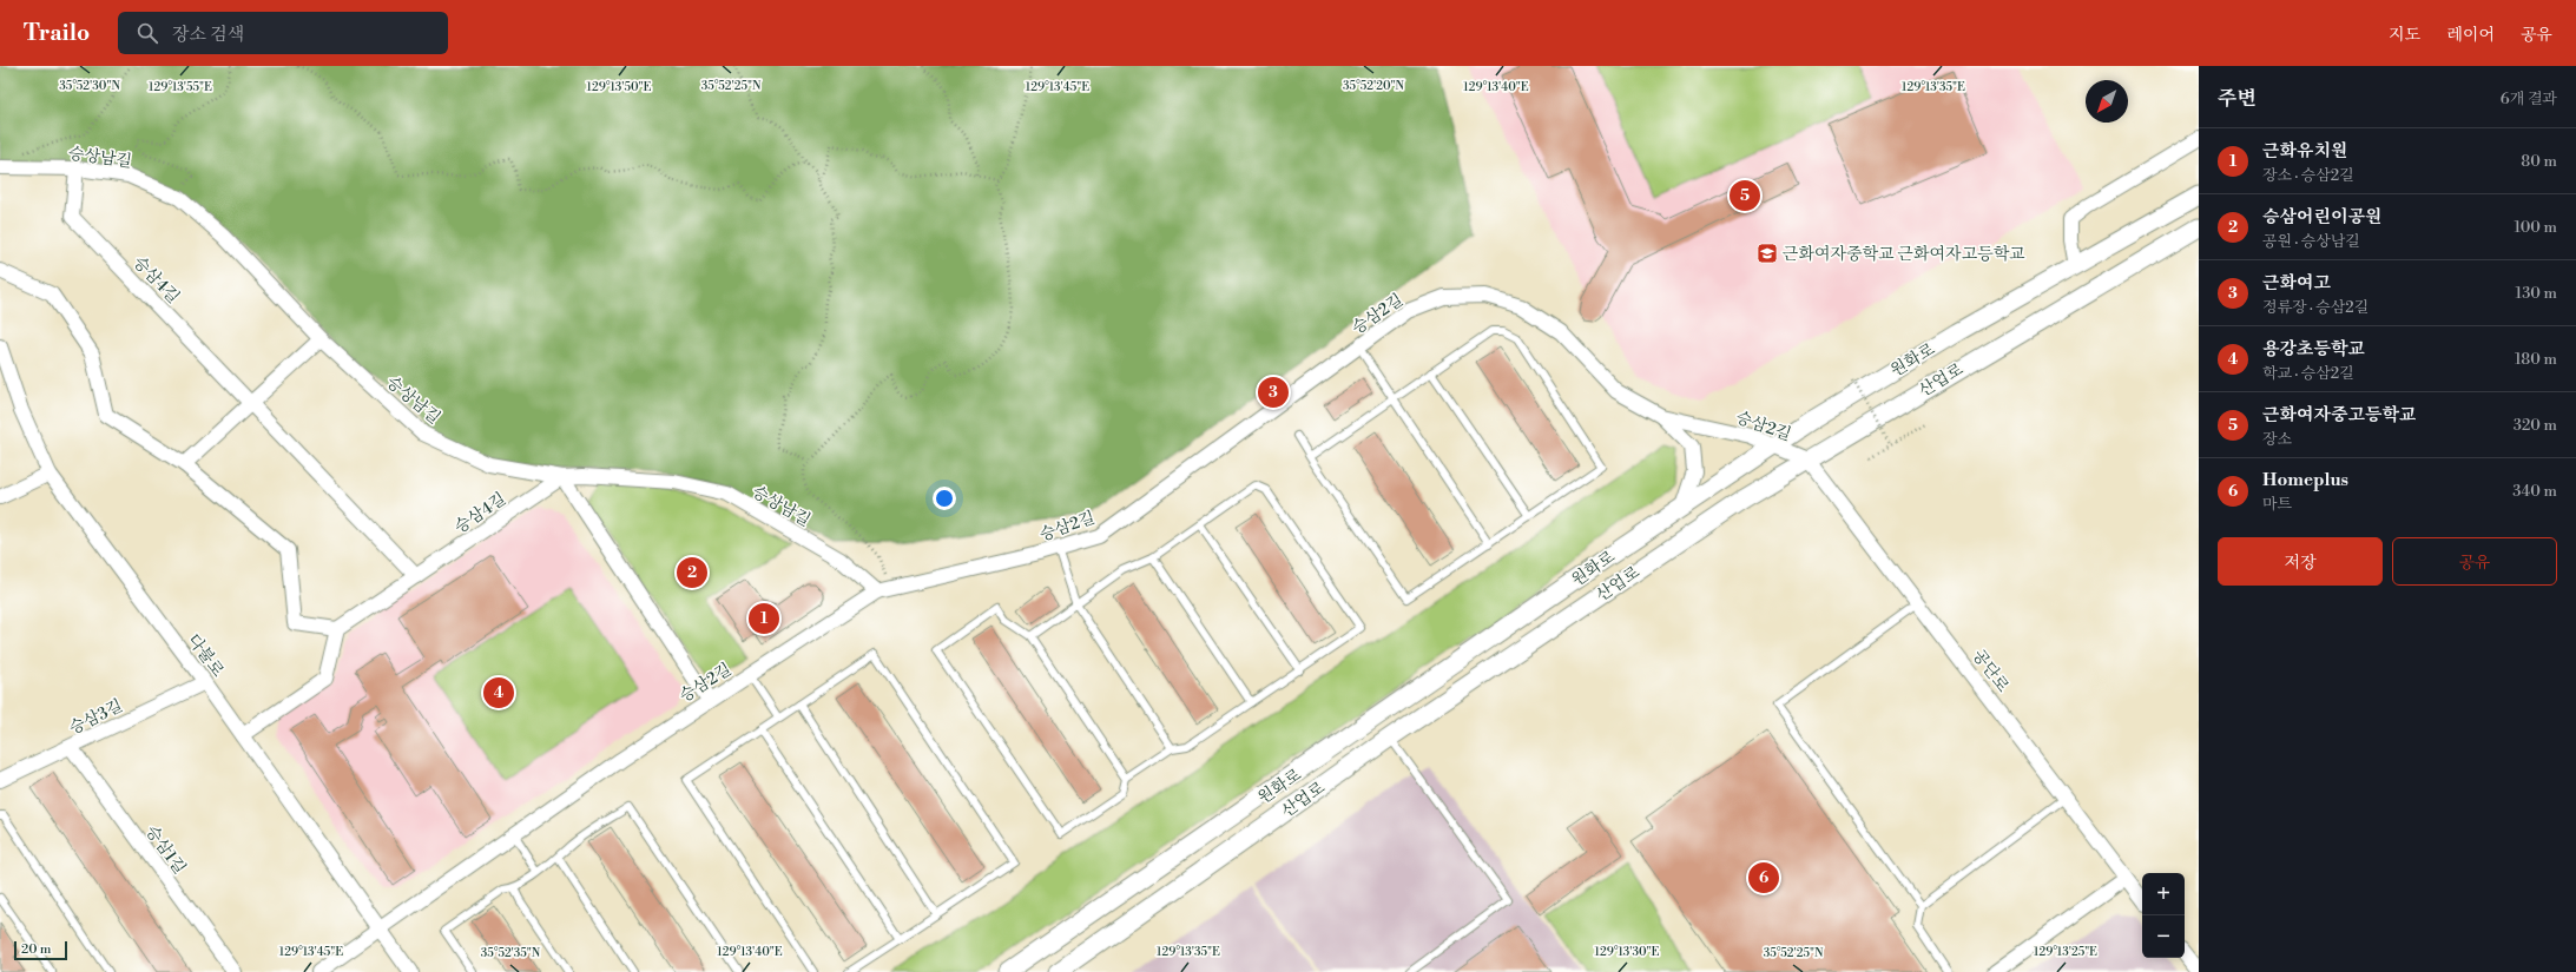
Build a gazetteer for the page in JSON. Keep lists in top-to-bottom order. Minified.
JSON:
{"streets":{"street":["승상남길","승삼4길","승삼2길","원화로","산업로","다불로","공단로","승삼3길","승삼1길"]},"crossings":[["승상남길","승삼4길"],["승상남길","승삼2길"],["승삼2길","원화로"],["승삼2길","산업로"],["승삼2길","다불로"],["승삼2길","공단로"],["산업로","공단로"],["다불로","승삼3길"],["승삼3길","승삼1길"]],"places":{"school or university":["근화여자중학교 근화여자고등학교"]},"scale_bar":"20 m","north":"bottom left","page":{"header":"Trailo","search":"장소 검색","nav":["지도","레이어","공유"],"heading":["주변","6개 결과"],"list":[{"mark":"1","name":"근화유치원","note":"장소 · 승삼2길","value":"80 m"},{"mark":"2","name":"승삼어린이공원","note":"공원 · 승상남길","value":"100 m"},{"mark":"3","name":"근화여고","note":"정류장 · 승삼2길","value":"130 m"},{"mark":"4","name":"용강초등학교","note":"학교 · 승삼2길","value":"180 m"},{"mark":"5","name":"근화여자중고등학교","note":"장소","value":"320 m"},{"mark":"6","name":"Homeplus","note":"마트","value":"340 m"}],"pins":["5","3","2","1","4","6"],"buttons":["저장","공유"],"map_buttons":["+","−"],"scale":"20 m"},"coordinates":["35°52'30\"N","35°52'25\"N","35°52'20\"N","129°13'55\"E","129°13'50\"E","129°13'45\"E","129°13'40\"E","129°13'35\"E","129°13'30\"E","129°13'25\"E","35°52'35\"N"]}
